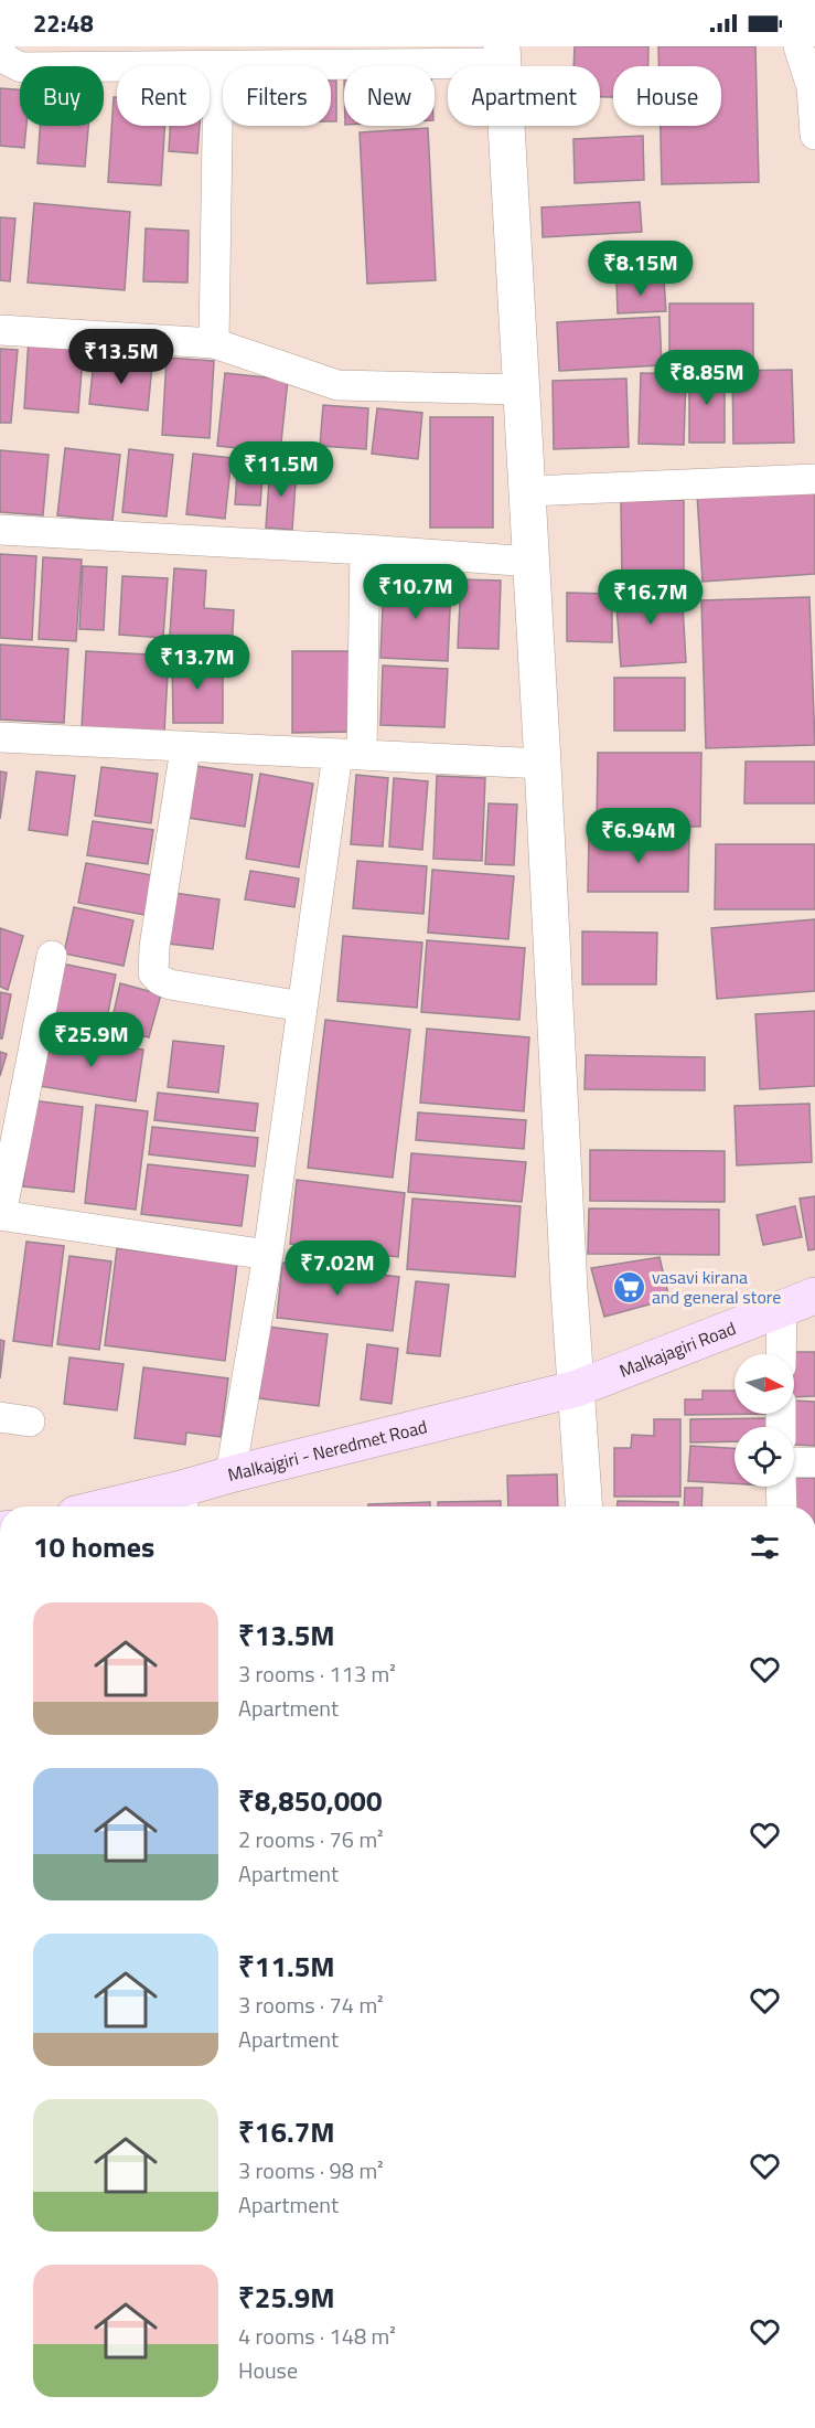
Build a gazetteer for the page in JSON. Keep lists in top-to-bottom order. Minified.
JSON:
{"streets":{"main road":["Malkajagiri Road","Malkajgiri - Neredmet Road"]},"crossings":[["Malkajagiri Road","Malkajgiri - Neredmet Road"]],"places":{"supermarket":["vasavi kirana and general store"]},"north":"right","page":{"status":"22:48","chip":["Buy","Rent","Filters","New","Apartment","House"],"price":["₹8.15M","₹13.5M","₹8.85M","₹11.5M","₹10.7M","₹16.7M","₹13.7M","₹6.94M","₹25.9M","₹7.02M"],"heading":"10 homes","list":[{"name":"₹13.5M","note":"3 rooms · 113 m² · Apartment"},{"name":"₹8,850,000","note":"2 rooms · 76 m² · Apartment"},{"name":"₹11.5M","note":"3 rooms · 74 m² · Apartment"},{"name":"₹16.7M","note":"3 rooms · 98 m² · Apartment"},{"name":"₹25.9M","note":"4 rooms · 148 m² · House"}]}}
